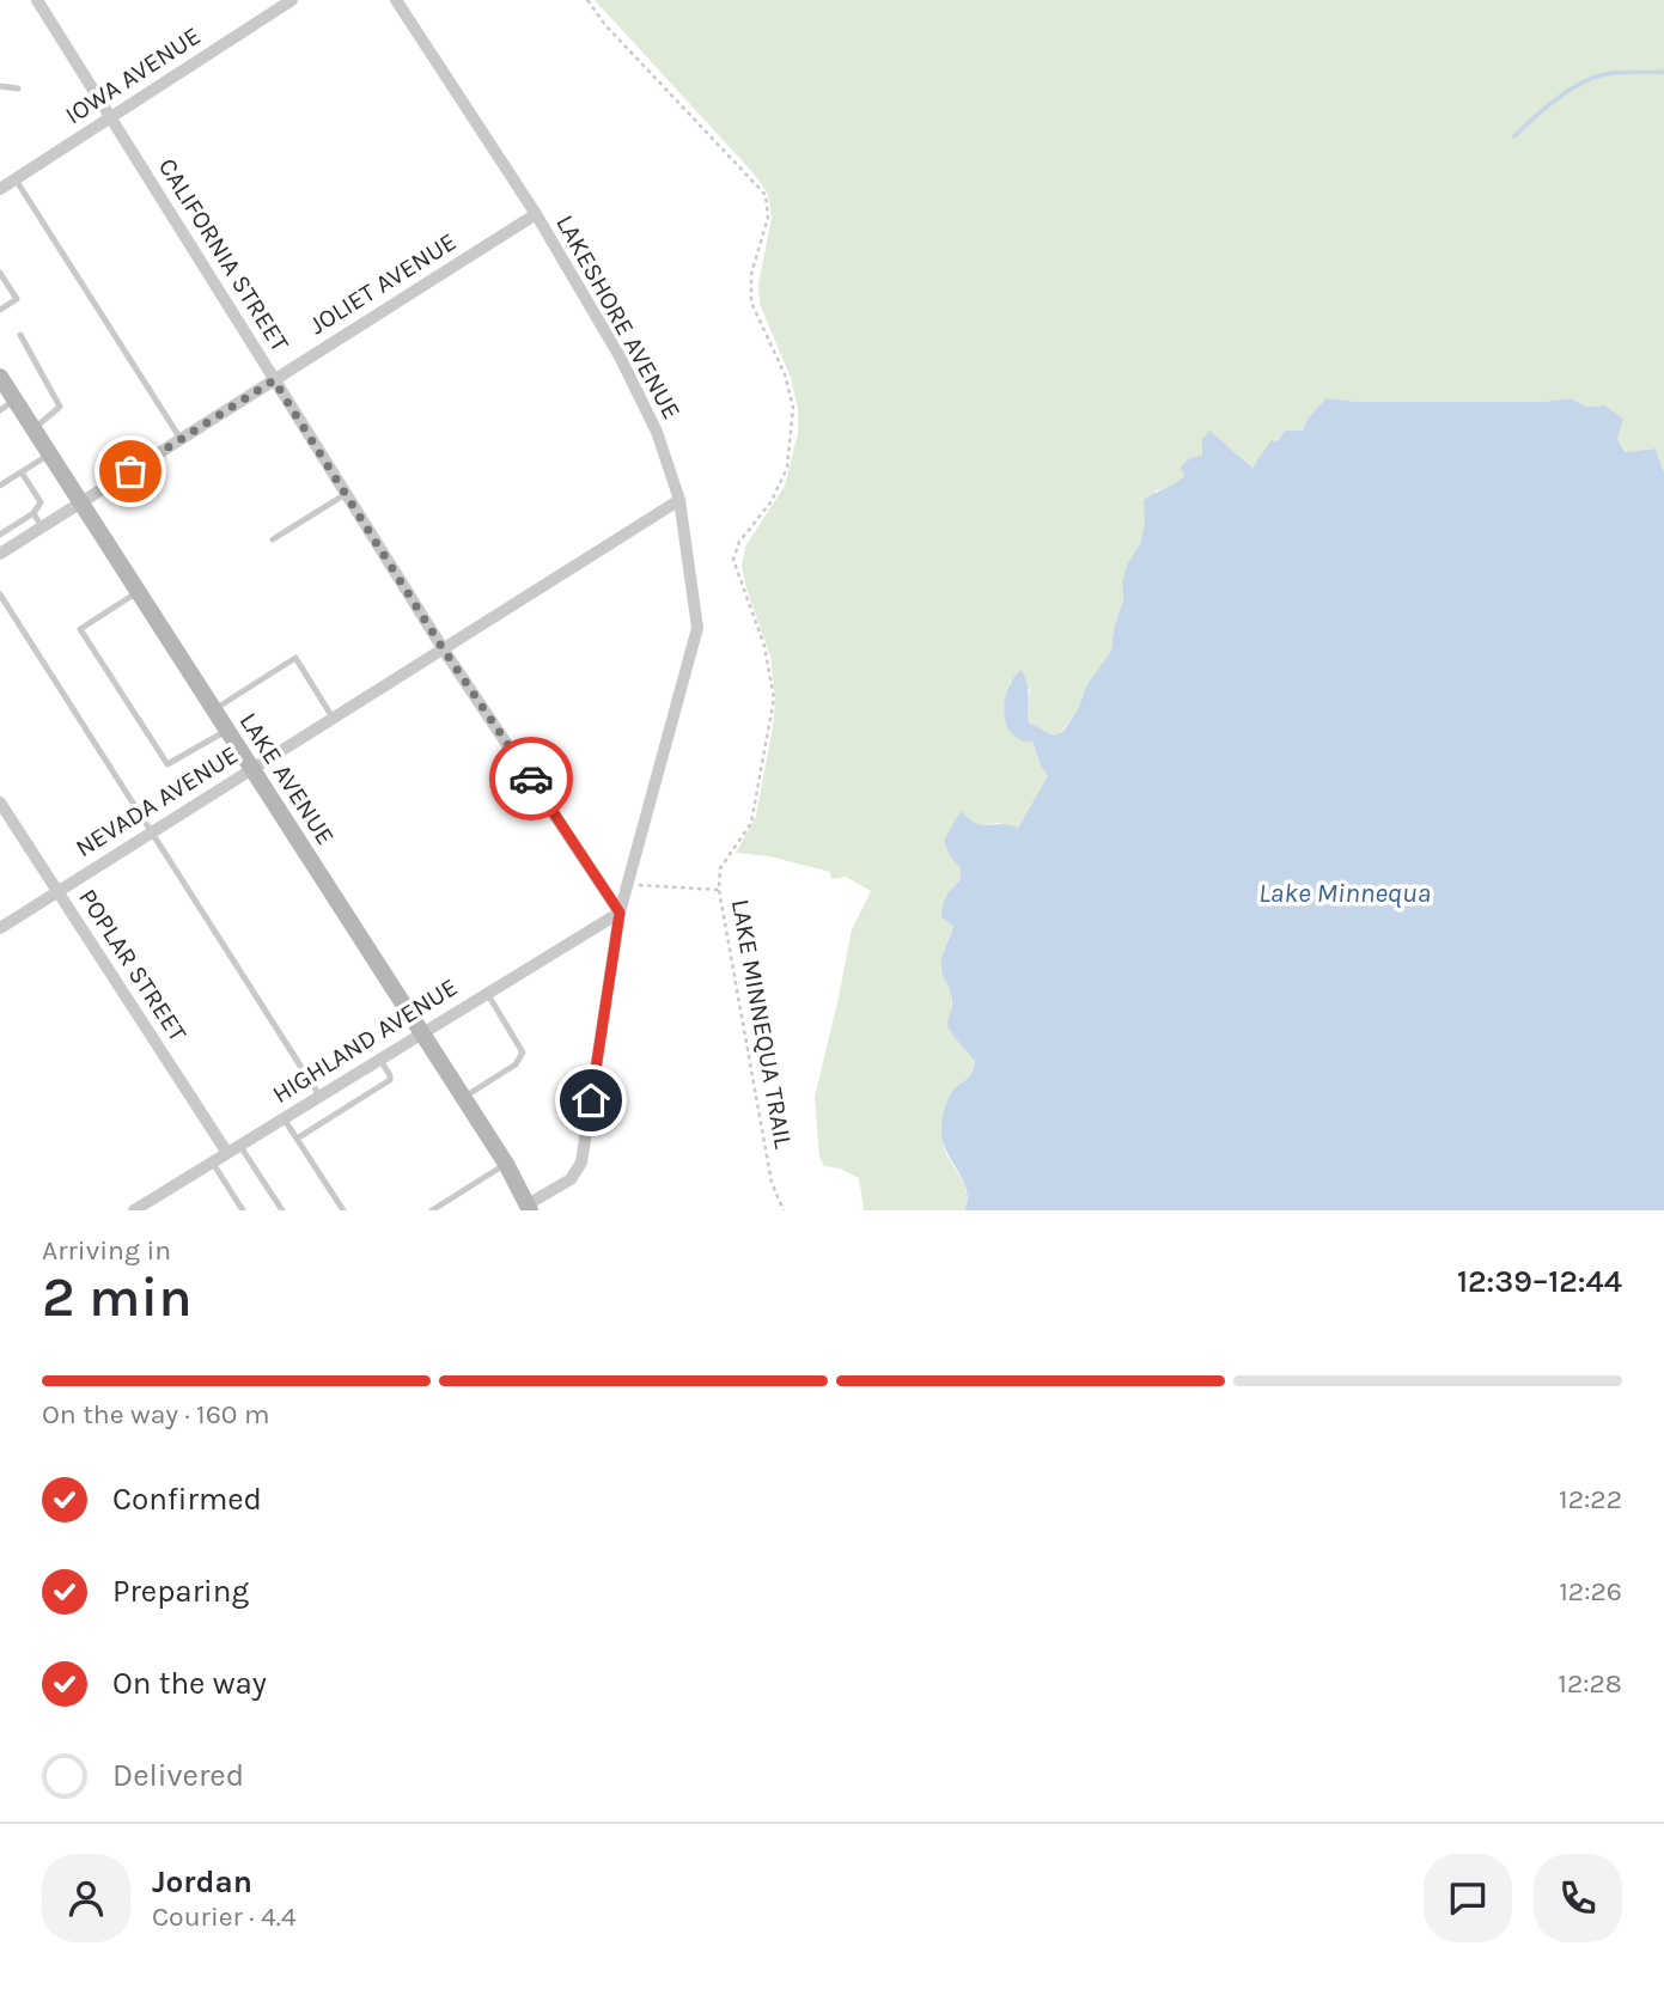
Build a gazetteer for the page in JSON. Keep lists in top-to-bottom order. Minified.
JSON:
{"streets":{"main road":["LAKE AVENUE"],"street":["IOWA AVENUE","CALIFORNIA STREET","JOLIET AVENUE","LAKESHORE AVENUE","NEVADA AVENUE","POPLAR STREET","HIGHLAND AVENUE"],"path":["LAKE MINNEQUA TRAIL"]},"crossings":[["IOWA AVENUE","CALIFORNIA STREET"],["CALIFORNIA STREET","JOLIET AVENUE"],["CALIFORNIA STREET","LAKESHORE AVENUE"],["CALIFORNIA STREET","NEVADA AVENUE"],["CALIFORNIA STREET","HIGHLAND AVENUE"],["JOLIET AVENUE","LAKESHORE AVENUE"],["JOLIET AVENUE","LAKE AVENUE"],["LAKESHORE AVENUE","LAKE AVENUE"],["LAKESHORE AVENUE","NEVADA AVENUE"],["LAKESHORE AVENUE","HIGHLAND AVENUE"],["LAKE AVENUE","NEVADA AVENUE"],["LAKE AVENUE","HIGHLAND AVENUE"],["NEVADA AVENUE","POPLAR STREET"],["POPLAR STREET","HIGHLAND AVENUE"]],"water":["Lake Minnequa"],"page":{"heading":["2 min","Arriving in","12:39–12:44"],"panel":["Jordan","Courier · 4.4"],"bar":"On the way · 160 m","list":[["Confirmed","12:22"],["Preparing","12:26"],["On the way","12:28"],"Delivered"]}}
